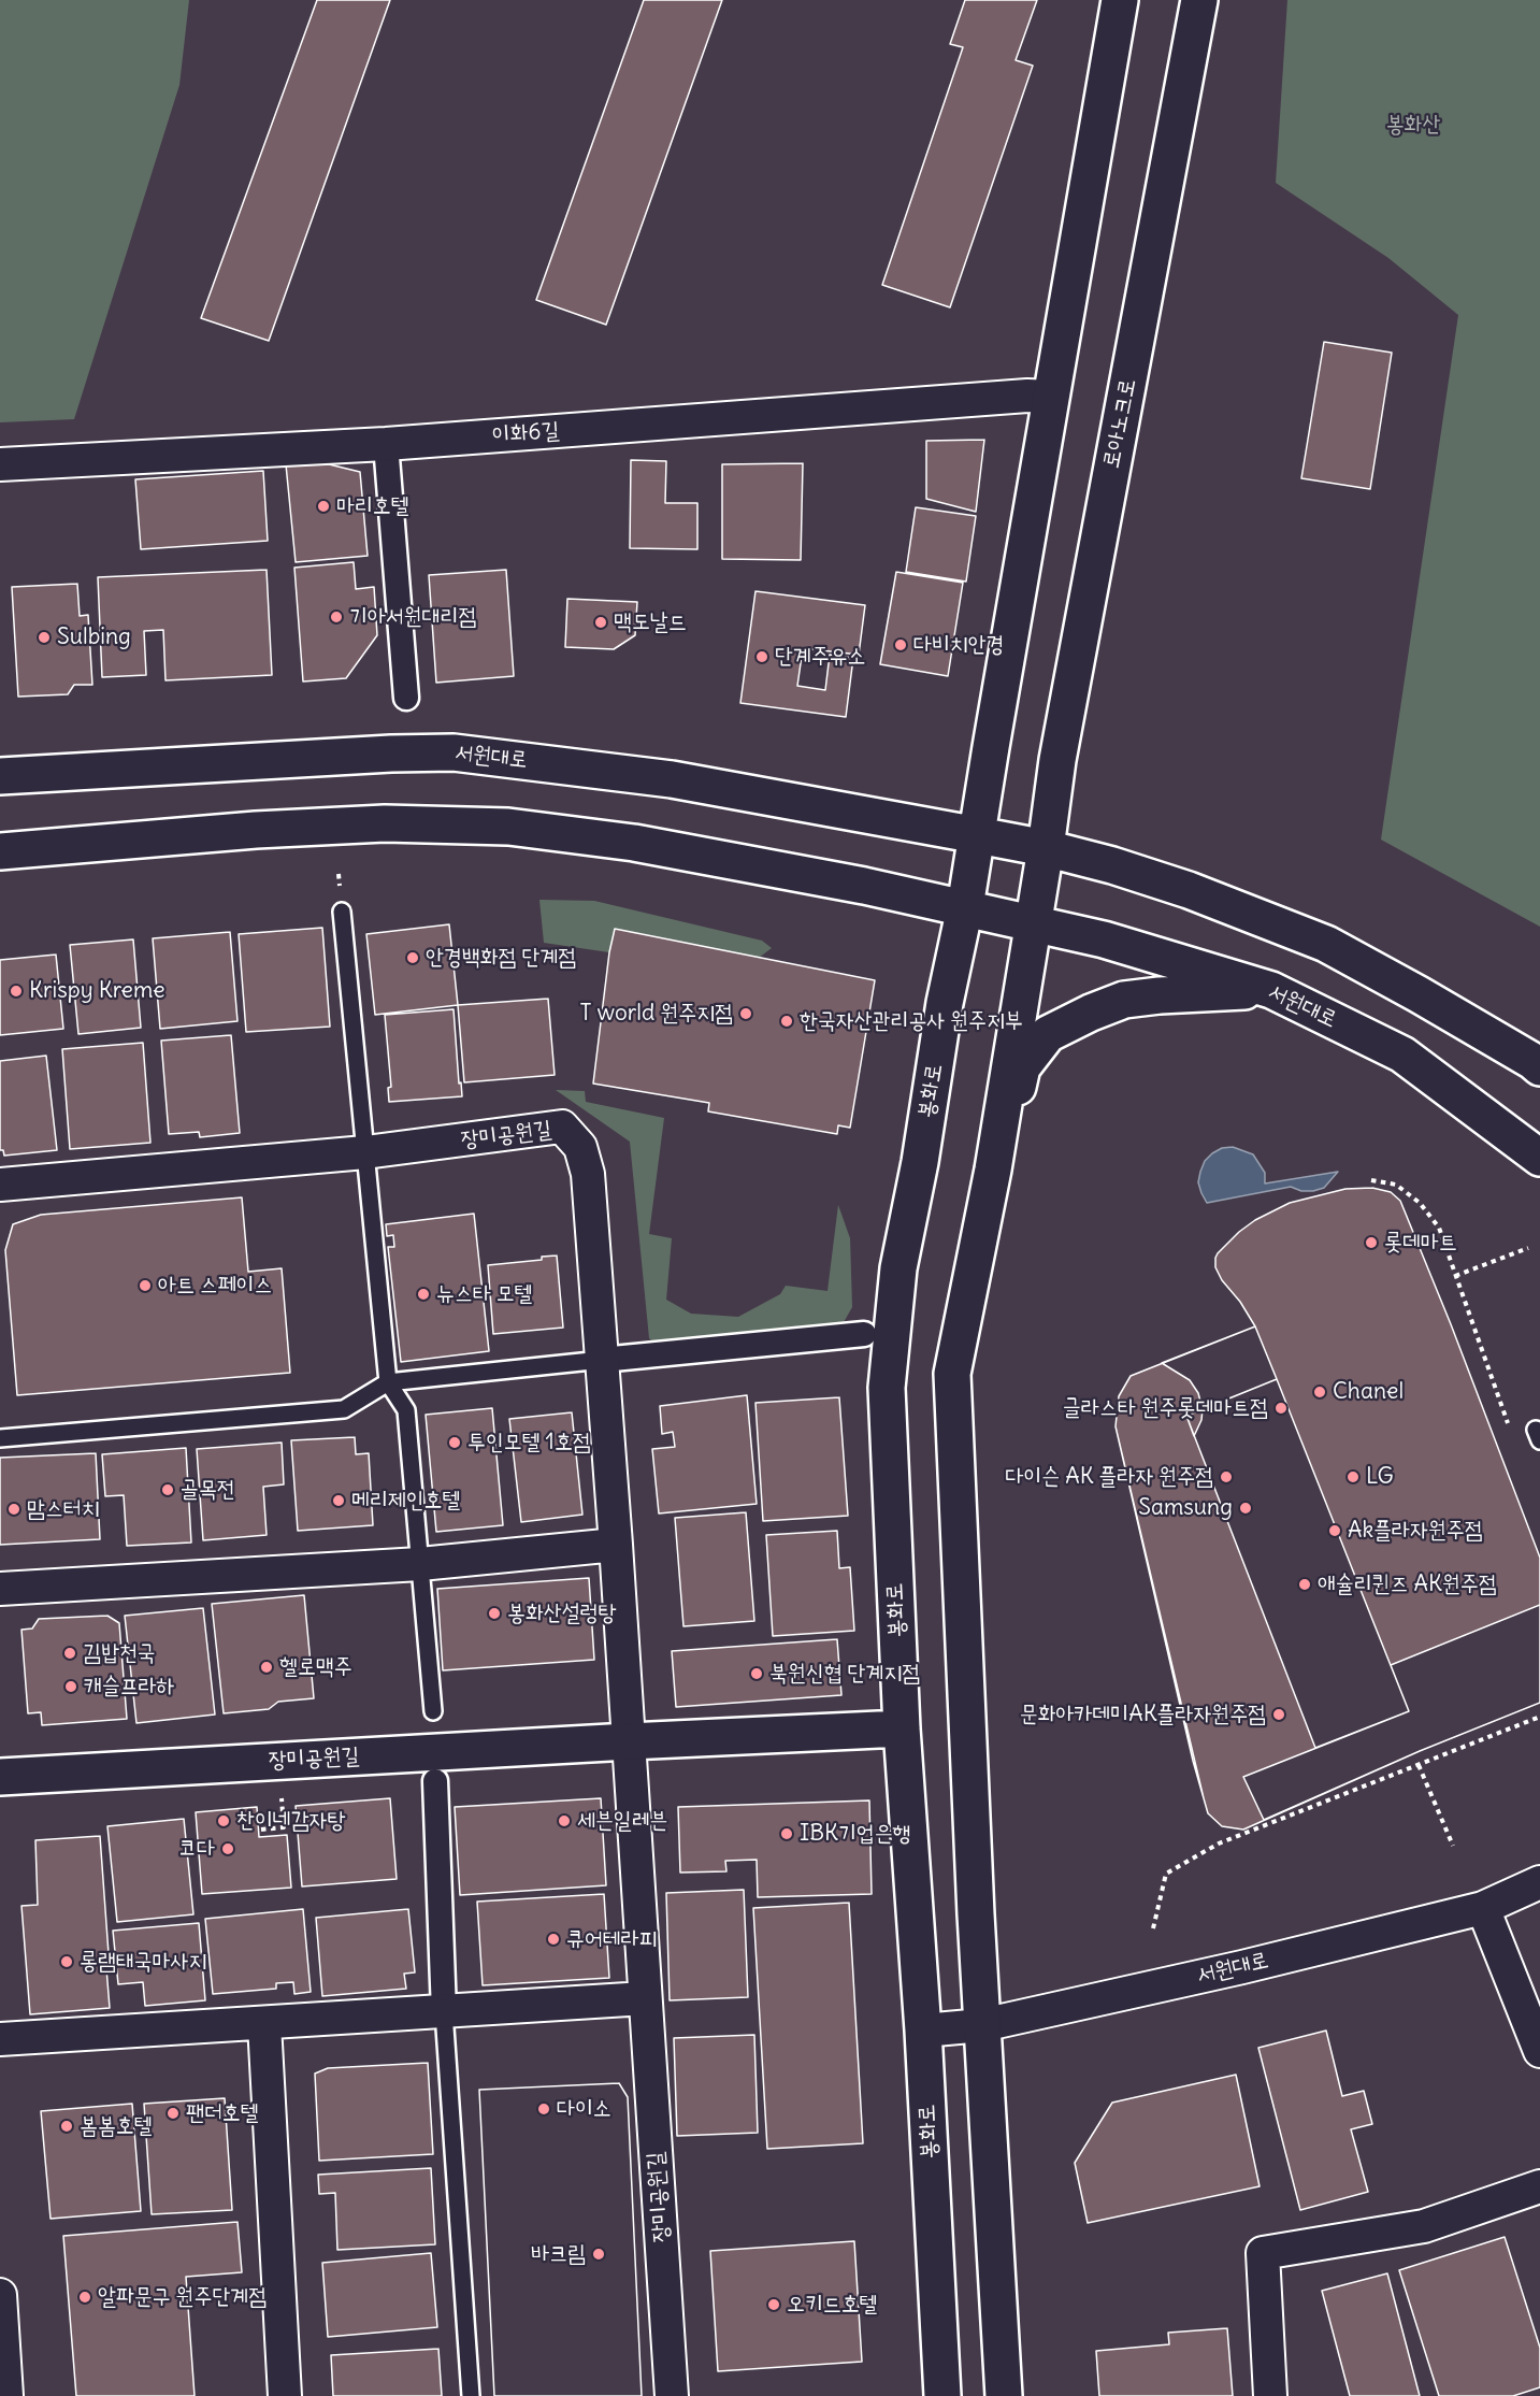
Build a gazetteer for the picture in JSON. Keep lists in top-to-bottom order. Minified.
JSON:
{"streets":{"street":["로아노크로","이화6길","서원대로","봉화로","장미공원길"]},"crossings":[["로아노크로","서원대로"],["서원대로","봉화로"],["봉화로","장미공원길"]],"parks":["봉화산"],"places":["마리호텔","기아서원대리점","맥도날드","Sulbing","다비치안경","단계주유소","안경백화점 단계점","Krispy Kreme","T world 원주지점","한국자산관리공사 원주지부","롯데마트","아트 스페이스","뉴스타 모텔","Chanel","글라스타 원주롯데마트점","투인모텔 1호점","다이슨 AK 플라자 원주점","LG","골목전","메리제인호텔","Samsung","맘스터치","Ak플라자원주점","애슐리퀸즈 AK원주점","봉화산설렁탕","김밥천국","헬로맥주","북원신협 단계지점","캐슬프라하","문화아카데미AK플라자원주점","찬이네감자탕","세븐일레븐","IBK기업은행","코다","큐어테라피","롱램태국마사지","다이소","팬더호텔","봄봄호텔","바크림","알파문구 원주단계점","오키드호텔"]}
